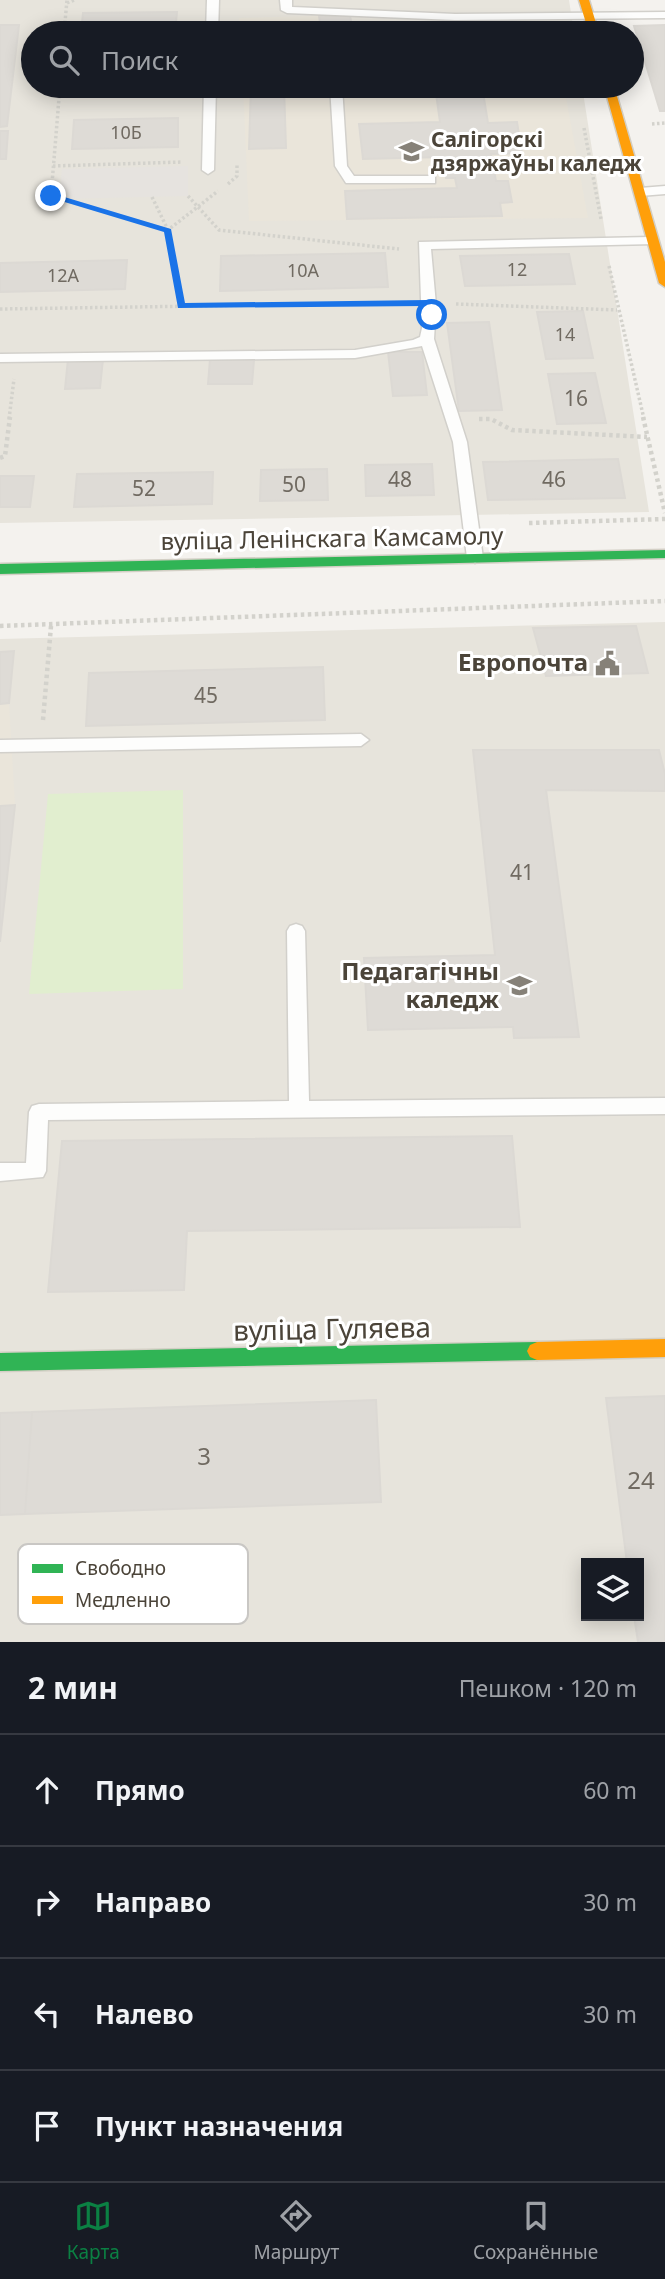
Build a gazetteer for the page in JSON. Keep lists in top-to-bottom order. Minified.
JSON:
{"streets":{"street":["вуліца Ленінскага Камсамолу","вуліца Гуляева"]},"places":{"school or university":["Салігорскі дзяржаўны каледж","Педагагічны каледж"],"public building":["Европочта"]},"house_numbers":["10Б","12","10А","12А","14","16","48","46","50","52","45","41","3","24"],"legend":["Свободно","Медленно"],"page":{"search":"Поиск","heading":["2 мин","Пешком · 120 m"],"list":[["Прямо","60 m"],["Направо","30 m"],["Налево","30 m"],"Пункт назначения"],"nav":["Карта","Маршрут","Сохранённые"]}}
